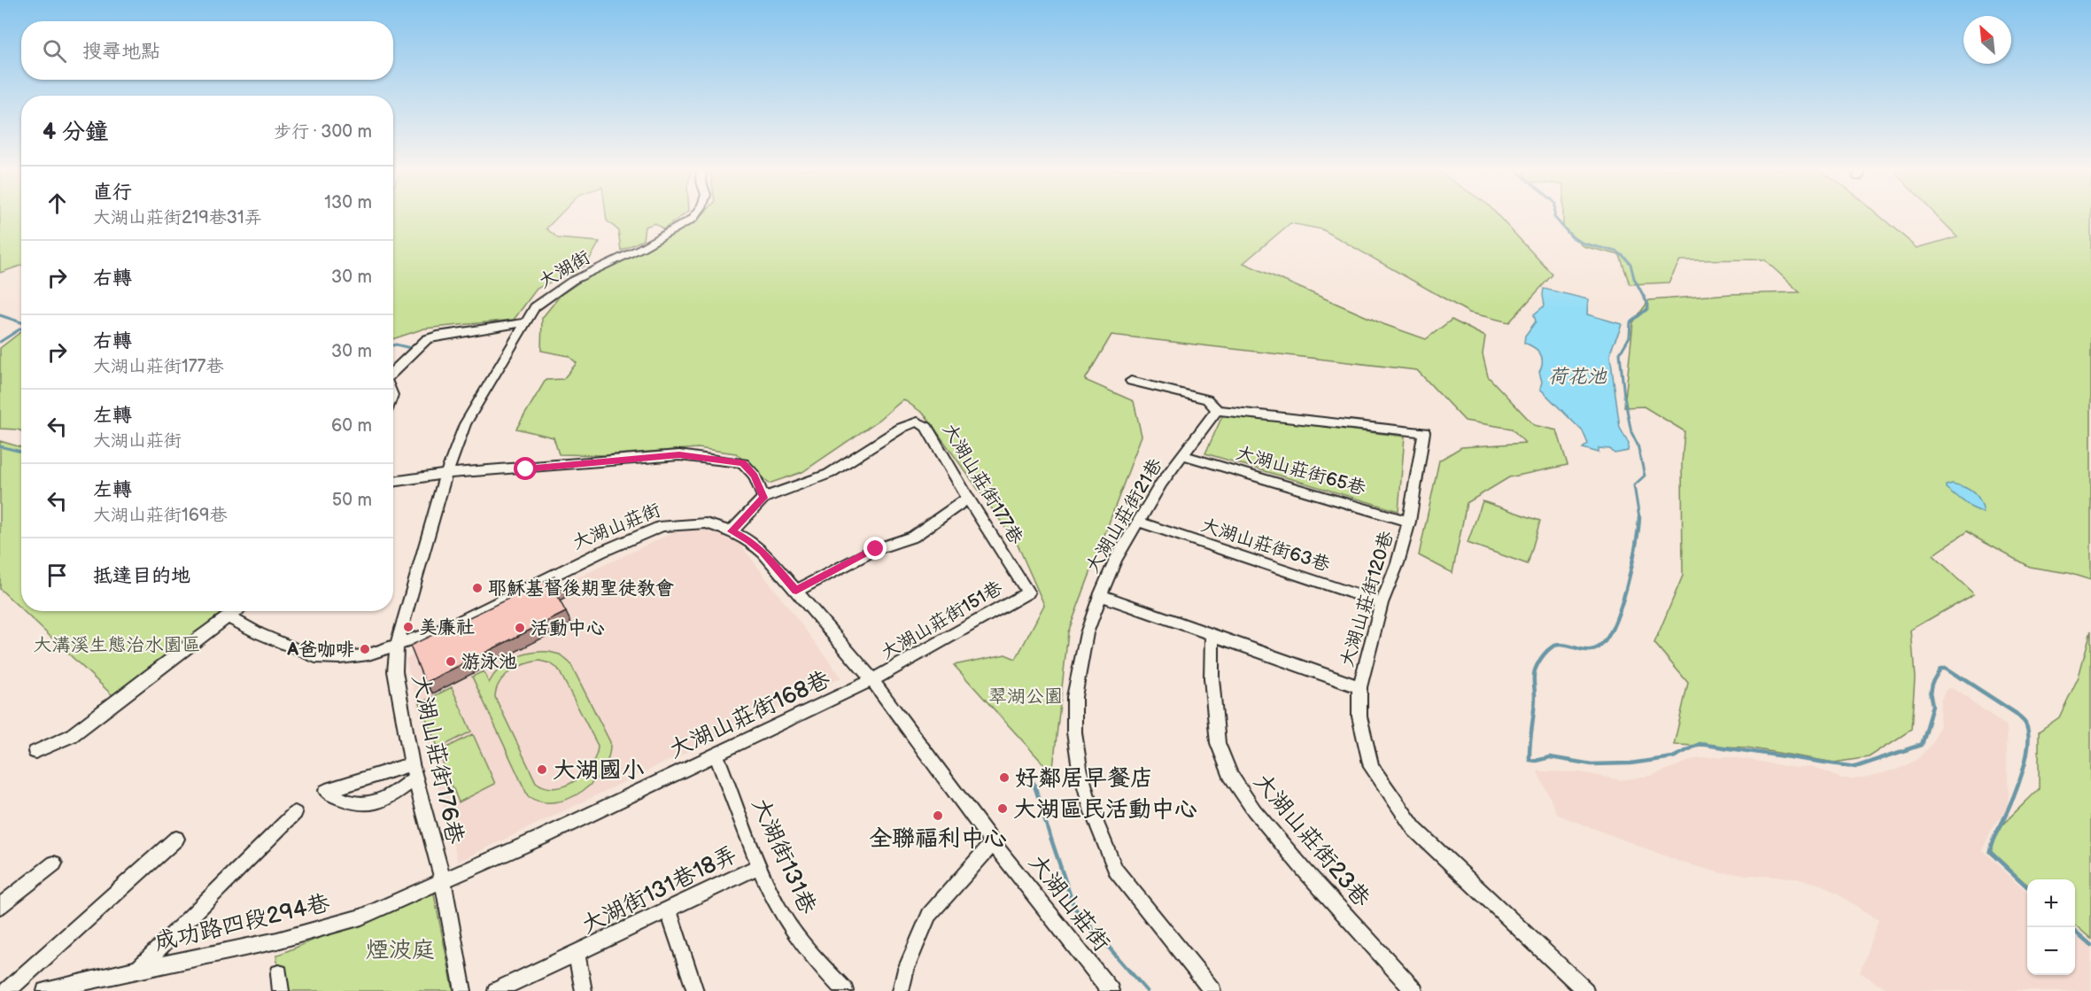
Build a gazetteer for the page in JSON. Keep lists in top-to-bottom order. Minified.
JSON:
{"streets":{"street":["大湖街","大湖山莊街65巷","大湖山莊街177巷","大湖山莊街21巷","大湖山莊街","大湖山莊街63巷","大湖山莊街120巷","大湖山莊街151巷","大湖山莊街168巷","大湖山莊街176巷","大湖山莊街23巷","大湖街131巷","大湖街131巷18弄","成功路四段294巷"]},"crossings":[["大湖街","大湖山莊街176巷"],["大湖山莊街65巷","大湖山莊街21巷"],["大湖山莊街65巷","大湖山莊街120巷"],["大湖山莊街177巷","大湖山莊街"],["大湖山莊街177巷","大湖山莊街151巷"],["大湖山莊街21巷","大湖山莊街63巷"],["大湖山莊街21巷","大湖山莊街120巷"],["大湖山莊街","大湖山莊街151巷"],["大湖山莊街","大湖山莊街168巷"],["大湖山莊街","大湖山莊街176巷"],["大湖山莊街63巷","大湖山莊街120巷"],["大湖山莊街151巷","大湖山莊街168巷"],["大湖山莊街168巷","大湖山莊街176巷"],["大湖山莊街168巷","大湖街131巷"],["大湖山莊街168巷","成功路四段294巷"],["大湖山莊街176巷","成功路四段294巷"],["大湖街131巷","大湖街131巷18弄"]],"water":["荷花池"],"parks":["大溝溪生態治水園區","翠湖公園","煙波庭"],"places":["耶穌基督後期聖徒教會","美廉社","活動中心","A爸咖啡","游泳池","大湖國小","好鄰居早餐店","大湖區民活動中心","全聯福利中心"],"north":"top left","page":{"search":"搜尋地點","heading":["4 分鐘","步行 · 300 m"],"list":[["直行","大湖山莊街219巷31弄","130 m"],["右轉","30 m"],["右轉","大湖山莊街177巷","30 m"],["左轉","大湖山莊街","60 m"],["左轉","大湖山莊街169巷","50 m"],"抵達目的地"],"map_buttons":["+","−"]}}
